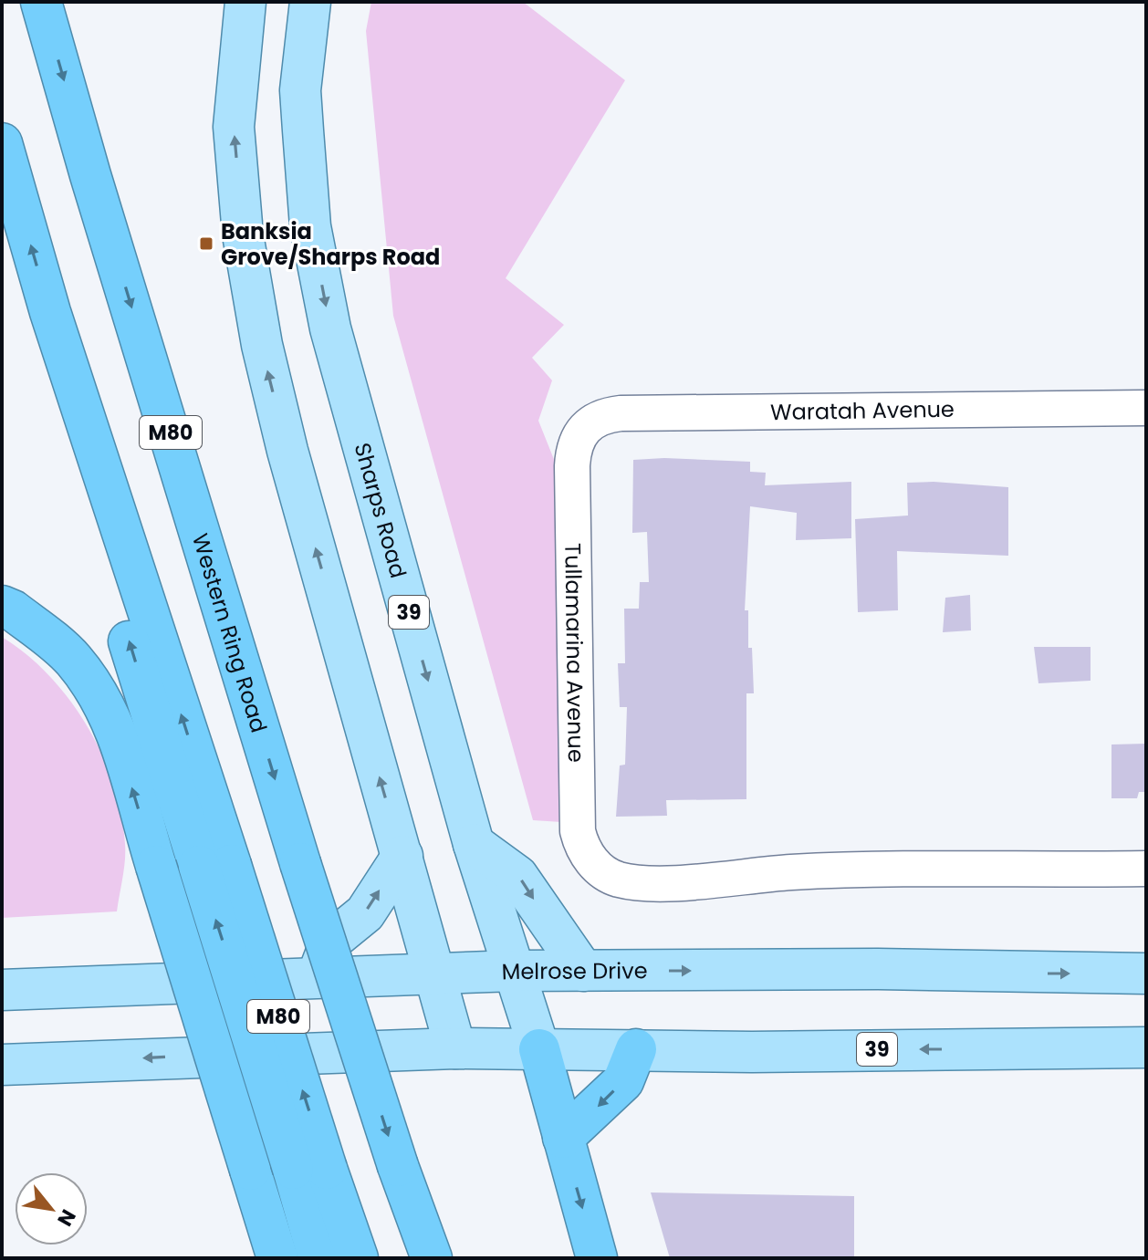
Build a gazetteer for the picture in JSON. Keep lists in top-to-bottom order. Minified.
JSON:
{"streets":{"highway":["M80","Western Ring Road"],"main road":["Sharps Road","39","Melrose Drive"],"street":["Waratah Avenue","Tullamarina Avenue"]},"crossings":[["Waratah Avenue","Tullamarina Avenue"],["Sharps Road","39"],["Sharps Road","Melrose Drive"]],"places":{"transit":["Banksia Grove/Sharps Road"]},"north":"bottom right"}
